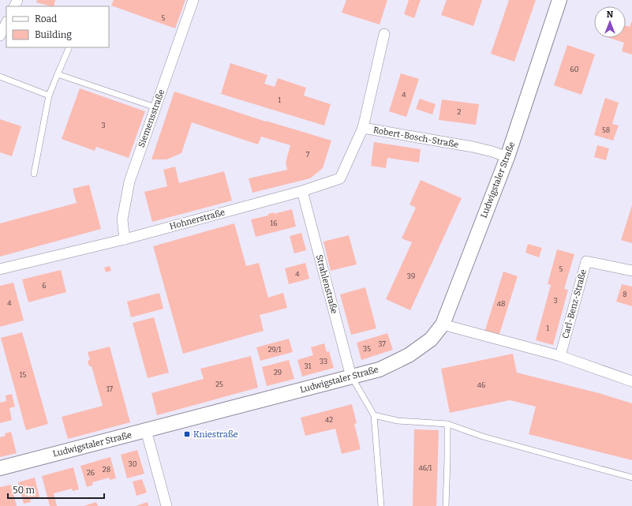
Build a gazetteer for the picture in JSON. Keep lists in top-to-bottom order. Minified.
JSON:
{"streets":{"main road":["Ludwigstaler Straße"],"street":["Siemensstraße","Robert-Bosch-Straße","Hohnerstraße","Strahlenstraße","Carl-Benz-Straße"]},"crossings":[["Siemensstraße","Hohnerstraße"],["Robert-Bosch-Straße","Ludwigstaler Straße"],["Robert-Bosch-Straße","Hohnerstraße"],["Ludwigstaler Straße","Strahlenstraße"],["Hohnerstraße","Strahlenstraße"]],"places":{"transit":["Kniestraße"]},"house_numbers":["5","60","4","1","2","3","58","7","16","5","4","39","6","8","3","4","48","1","37","35","29/1","33","31","29","15","25","46","17","42","30","46/1","28","26"],"legend":["Road","Building"],"scale_bar":"50 m","north":"top"}
